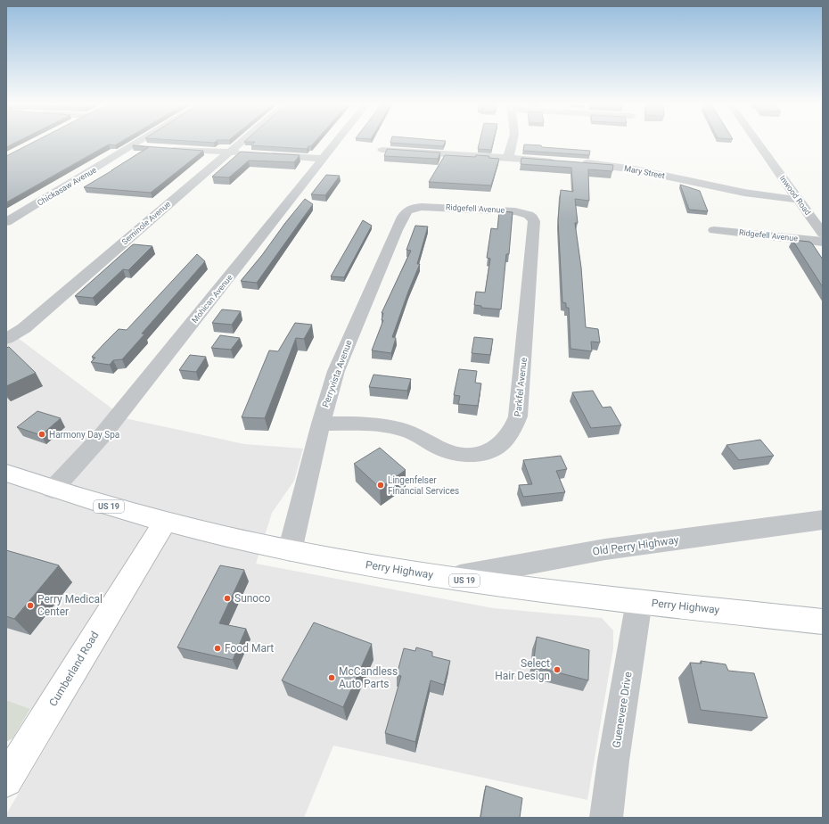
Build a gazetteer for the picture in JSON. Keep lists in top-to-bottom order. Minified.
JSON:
{"streets":{"main road":["US 19","Perry Highway","Cumberland Road"],"street":["Mary Street","Chickasaw Avenue","Inwood Road","Ridgefell Avenue","Seminole Avenue","Mohican Avenue","Perryvista Avenue","Parkfel Avenue","Old Perry Highway","Guenevere Drive"]},"crossings":[["Mary Street","Inwood Road"],["Ridgefell Avenue","Perryvista Avenue"],["Ridgefell Avenue","Parkfel Avenue"],["Mohican Avenue","Perry Highway"],["Perryvista Avenue","Parkfel Avenue"],["Perryvista Avenue","Perry Highway"],["Old Perry Highway","Perry Highway"],["Perry Highway","Cumberland Road"],["Perry Highway","Guenevere Drive"]],"places":["Harmony Day Spa","Lingenfelser Financial Services","Sunoco","Perry Medical Center","Food Mart","Select Hair Design","McCandless Auto Parts"]}
